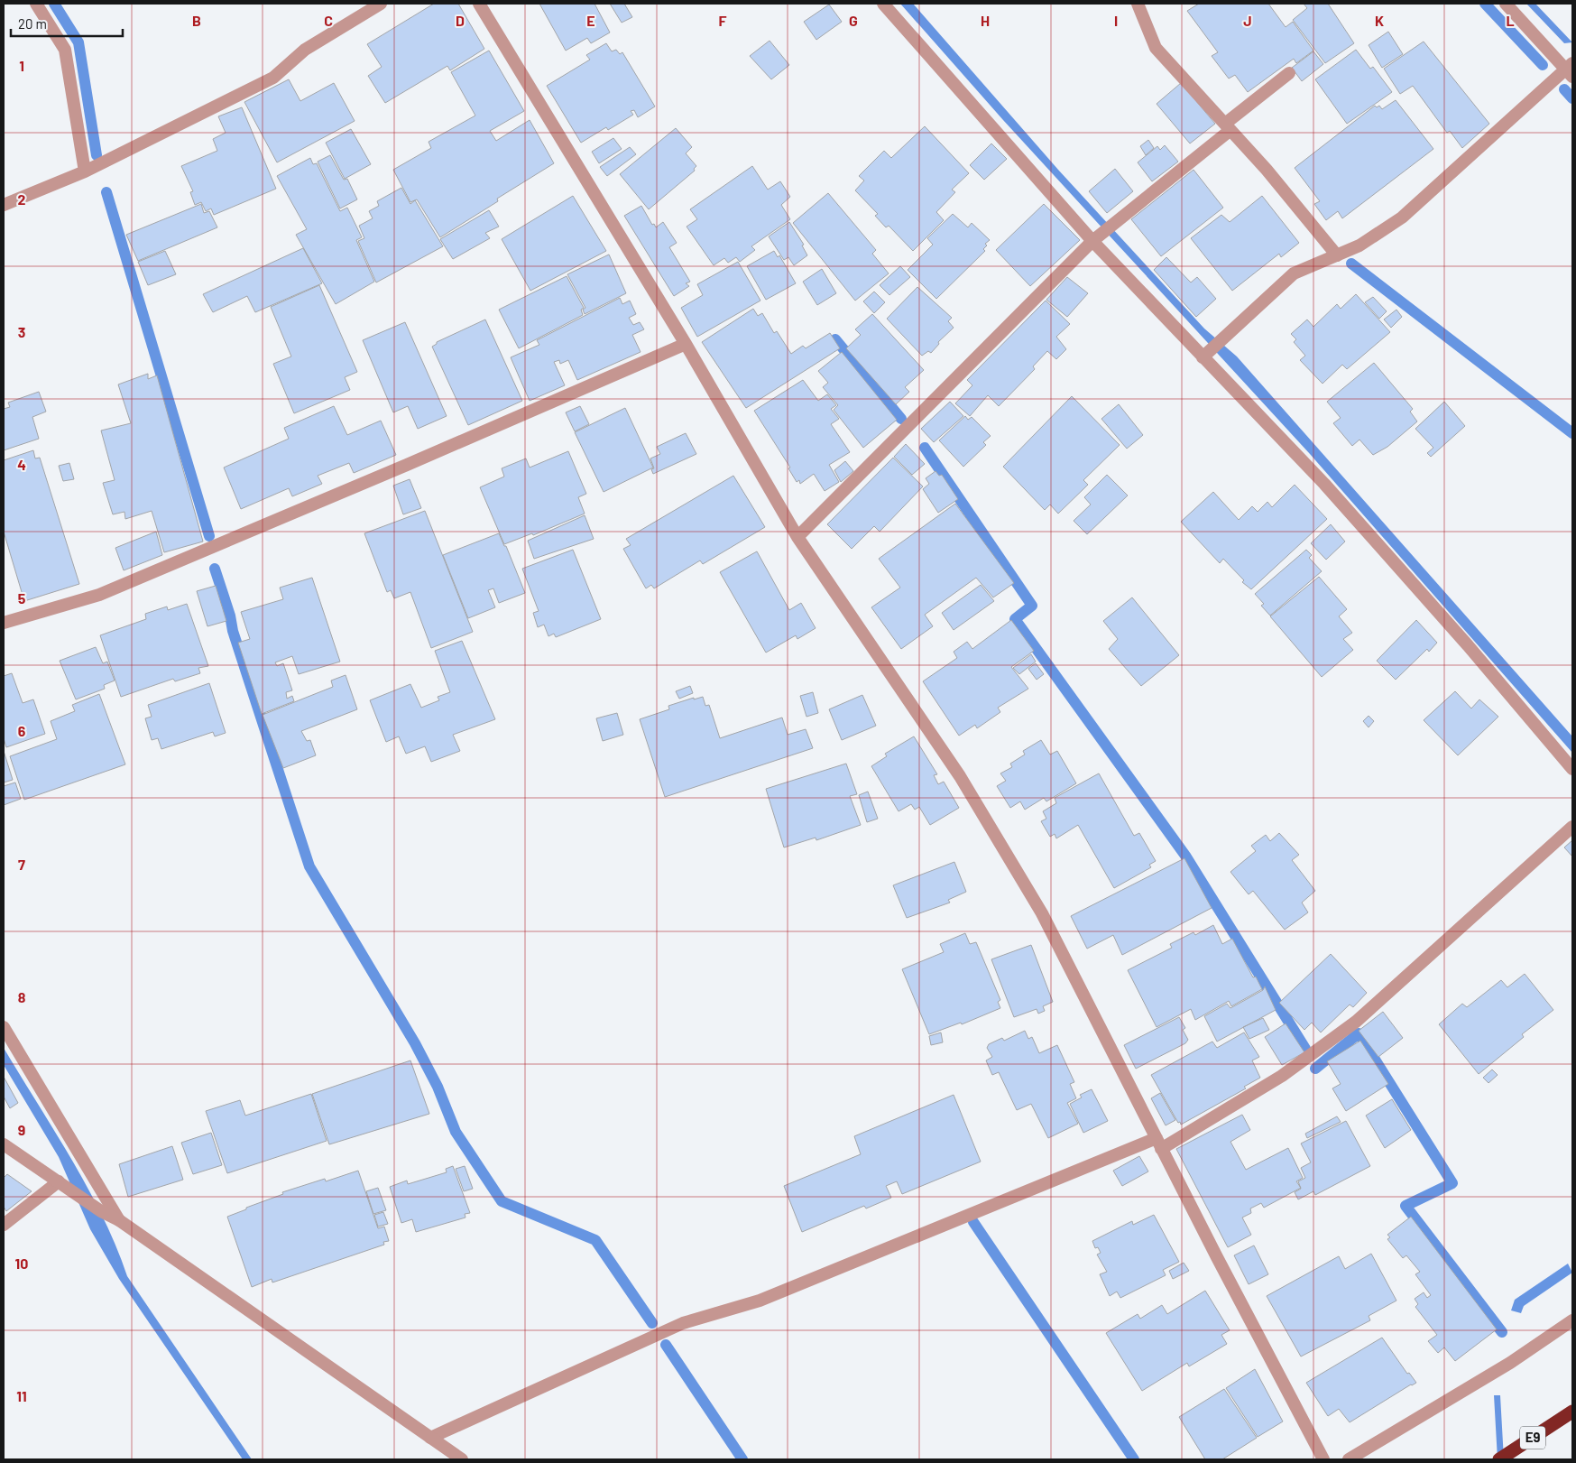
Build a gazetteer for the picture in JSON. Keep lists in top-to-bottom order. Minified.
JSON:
{"streets":{"highway":["E9"]},"scale_bar":"20 m","grid":{"columns":["B","C","D","E","F","G","H","I","J","K","L"],"rows":["1","2","3","4","5","6","7","8","9","10","11"]}}
